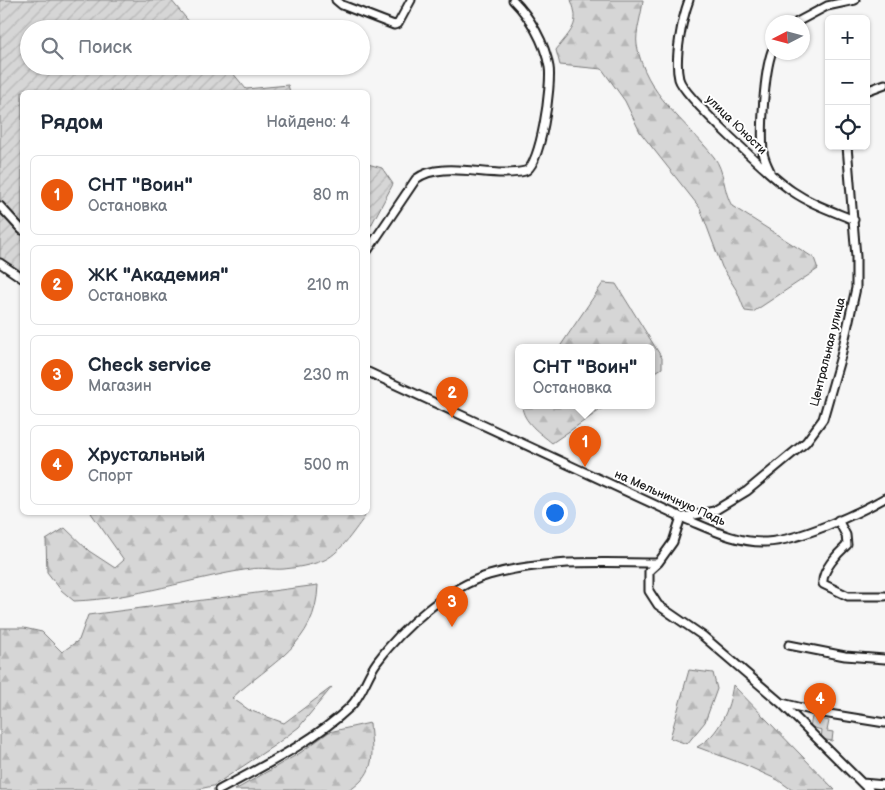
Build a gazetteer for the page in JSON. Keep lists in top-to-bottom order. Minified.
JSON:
{"streets":{"street":["улица Юности","Центральная улица","на Мельничную Падь"]},"crossings":[["улица Юности","Центральная улица"],["Центральная улица","на Мельничную Падь"]],"north":"left","page":{"map_buttons":["+","−"],"search":"Поиск","heading":["Рядом","Найдено: 4"],"list":[{"mark":"1","name":"СНТ \"Воин\"","note":"Остановка","value":"80 m"},{"mark":"2","name":"ЖК \"Академия\"","note":"Остановка","value":"210 m"},{"mark":"3","name":"Check service","note":"Магазин","value":"230 m"},{"mark":"4","name":"Хрустальный","note":"Спорт","value":"500 m"}],"popup":["СНТ \"Воин\"","Остановка"],"pins":["2","1","3","4"]}}
